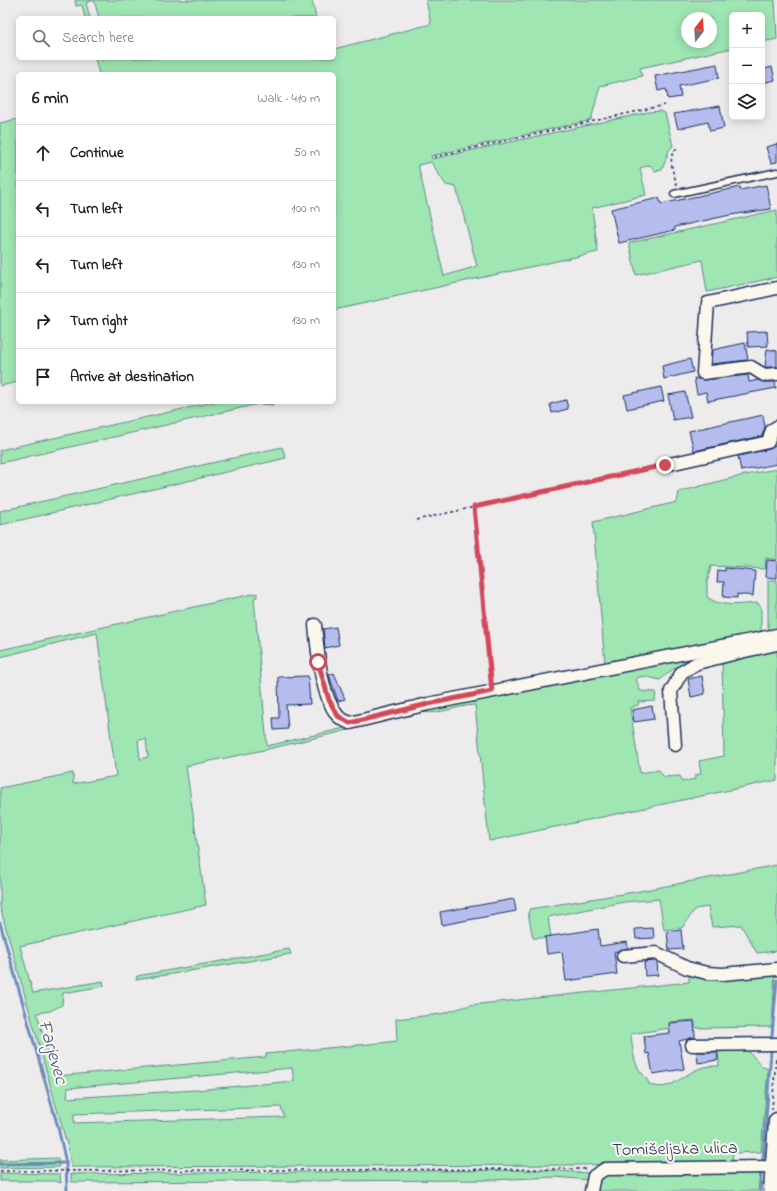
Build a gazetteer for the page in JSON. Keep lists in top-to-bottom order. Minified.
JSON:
{"streets":{"street":["Tomišeljska ulica"]},"water":["Farjevec"],"north":"top","page":{"map_buttons":["+","−"],"search":"Search here","heading":["6 min","Walk · 410 m"],"list":[["Continue","50 m"],["Turn left","100 m"],["Turn left","130 m"],["Turn right","130 m"],"Arrive at destination"]}}
